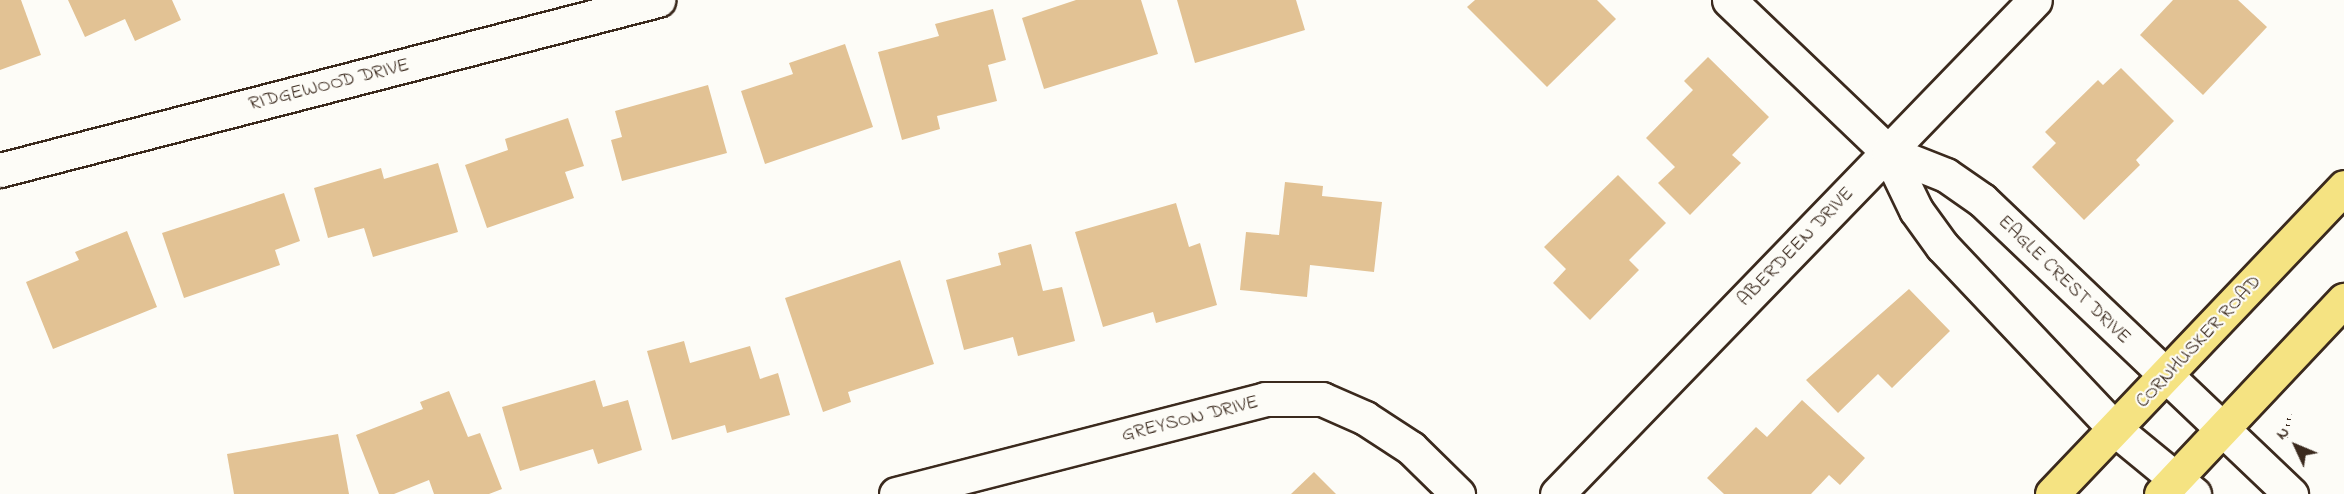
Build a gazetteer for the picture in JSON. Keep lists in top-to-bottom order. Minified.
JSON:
{"streets":{"main road":["CORNHUSKER ROAD"],"street":["RIDGEWOOD DRIVE","ABERDEEN DRIVE","EAGLE CREST DRIVE","GREYSON DRIVE"]},"crossings":[["ABERDEEN DRIVE","EAGLE CREST DRIVE"],["EAGLE CREST DRIVE","CORNHUSKER ROAD"]],"north":"top left"}
